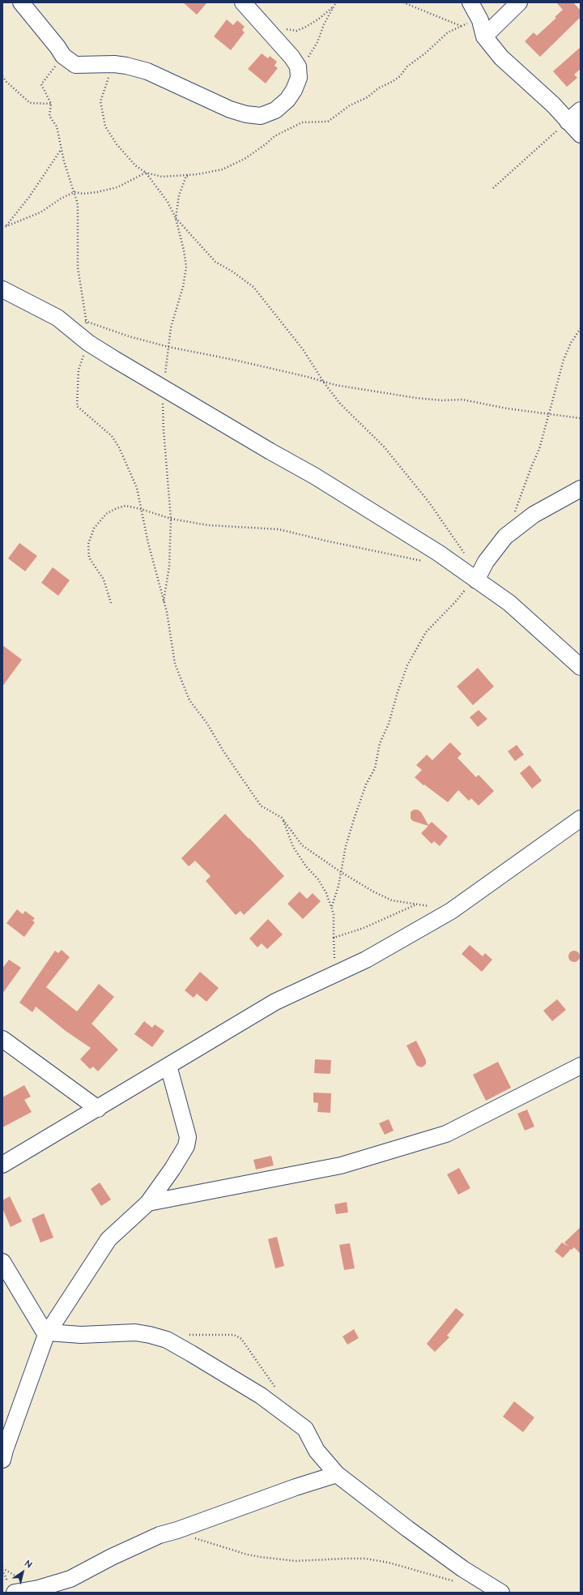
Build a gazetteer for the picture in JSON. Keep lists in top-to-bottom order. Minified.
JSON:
{"north":"top right"}
